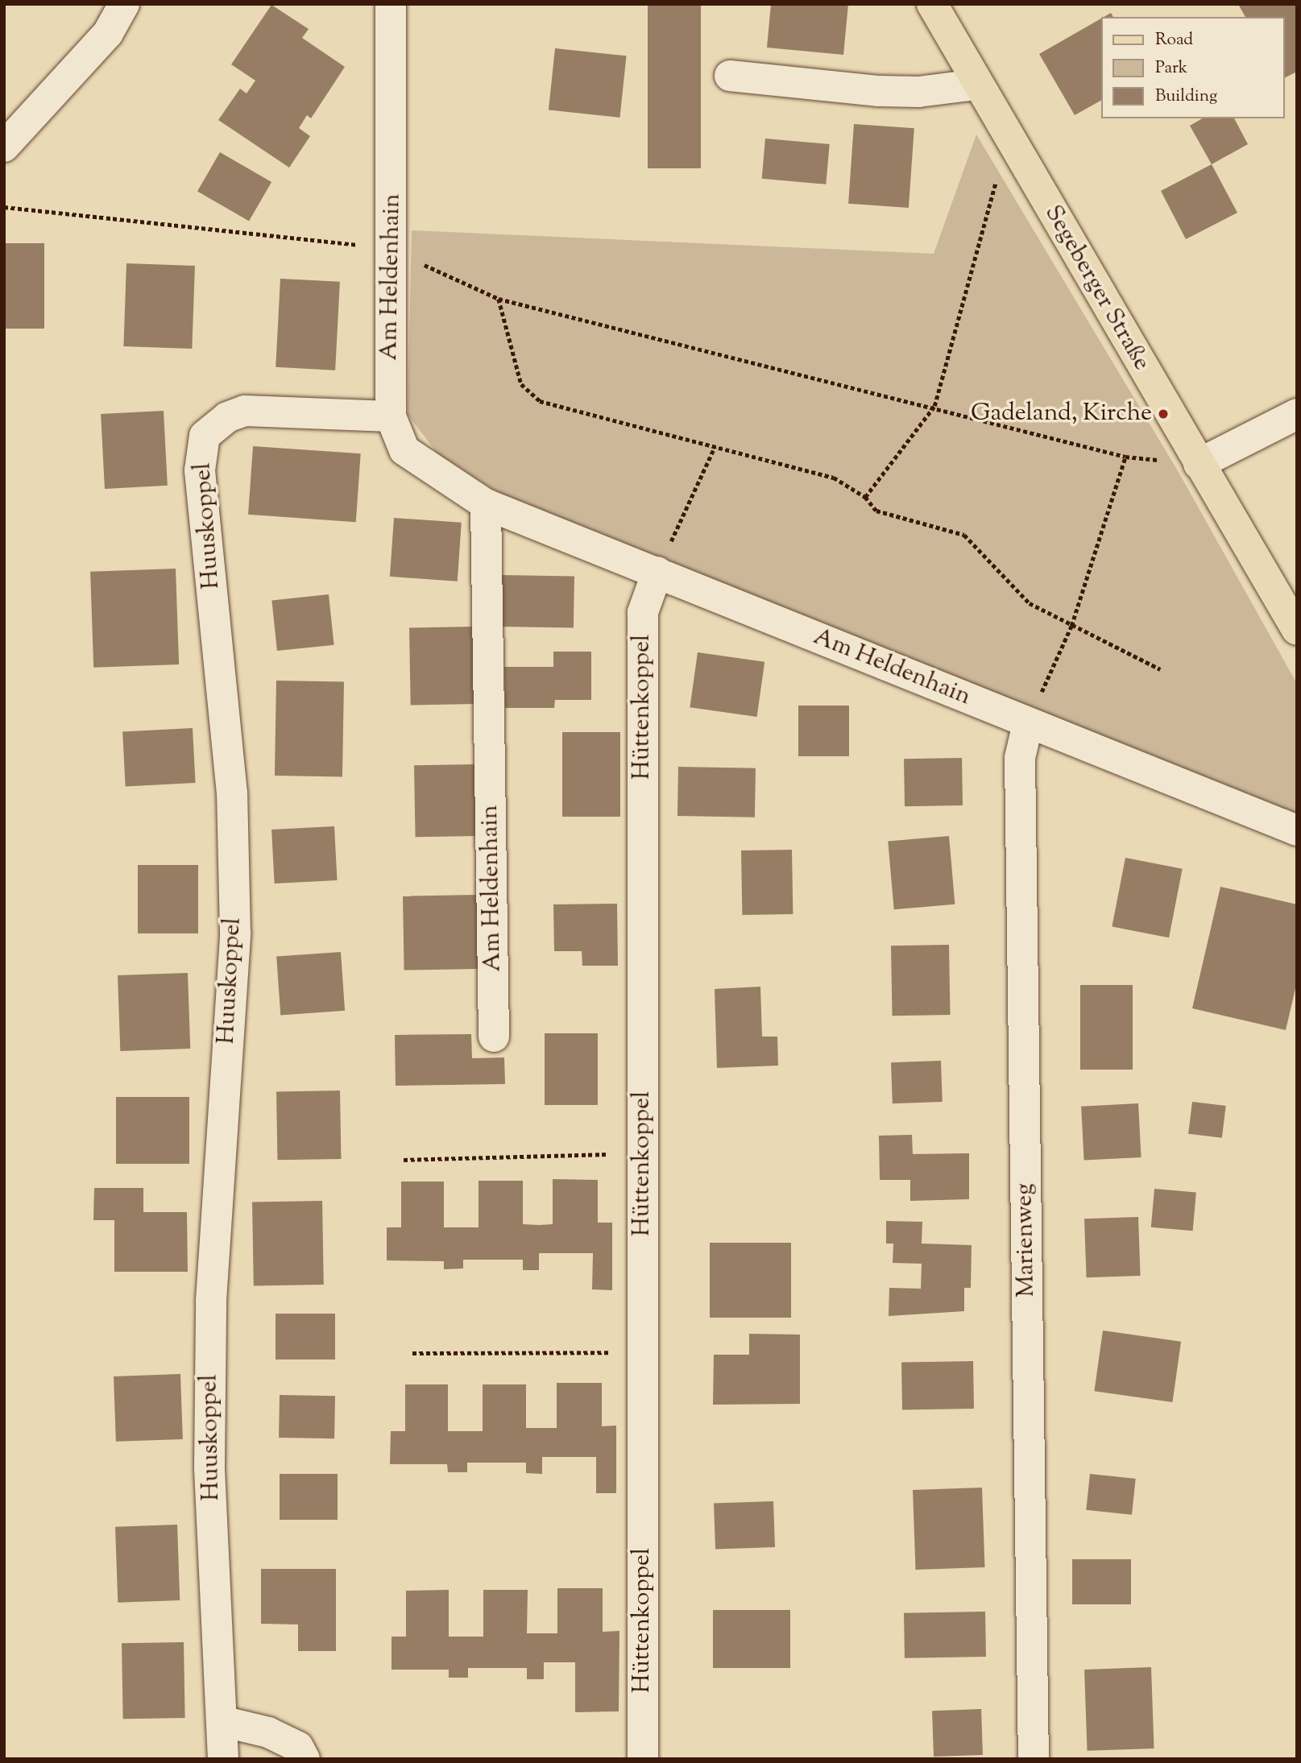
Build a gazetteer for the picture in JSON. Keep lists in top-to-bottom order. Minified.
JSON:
{"streets":{"main road":["Segeberger Straße"],"street":["Am Heldenhain","Huuskoppel","Hüttenkoppel","Marienweg"]},"crossings":[["Am Heldenhain","Huuskoppel"],["Am Heldenhain","Hüttenkoppel"],["Am Heldenhain","Marienweg"]],"places":["Gadeland, Kirche"],"legend":["Road","Park","Building"]}
